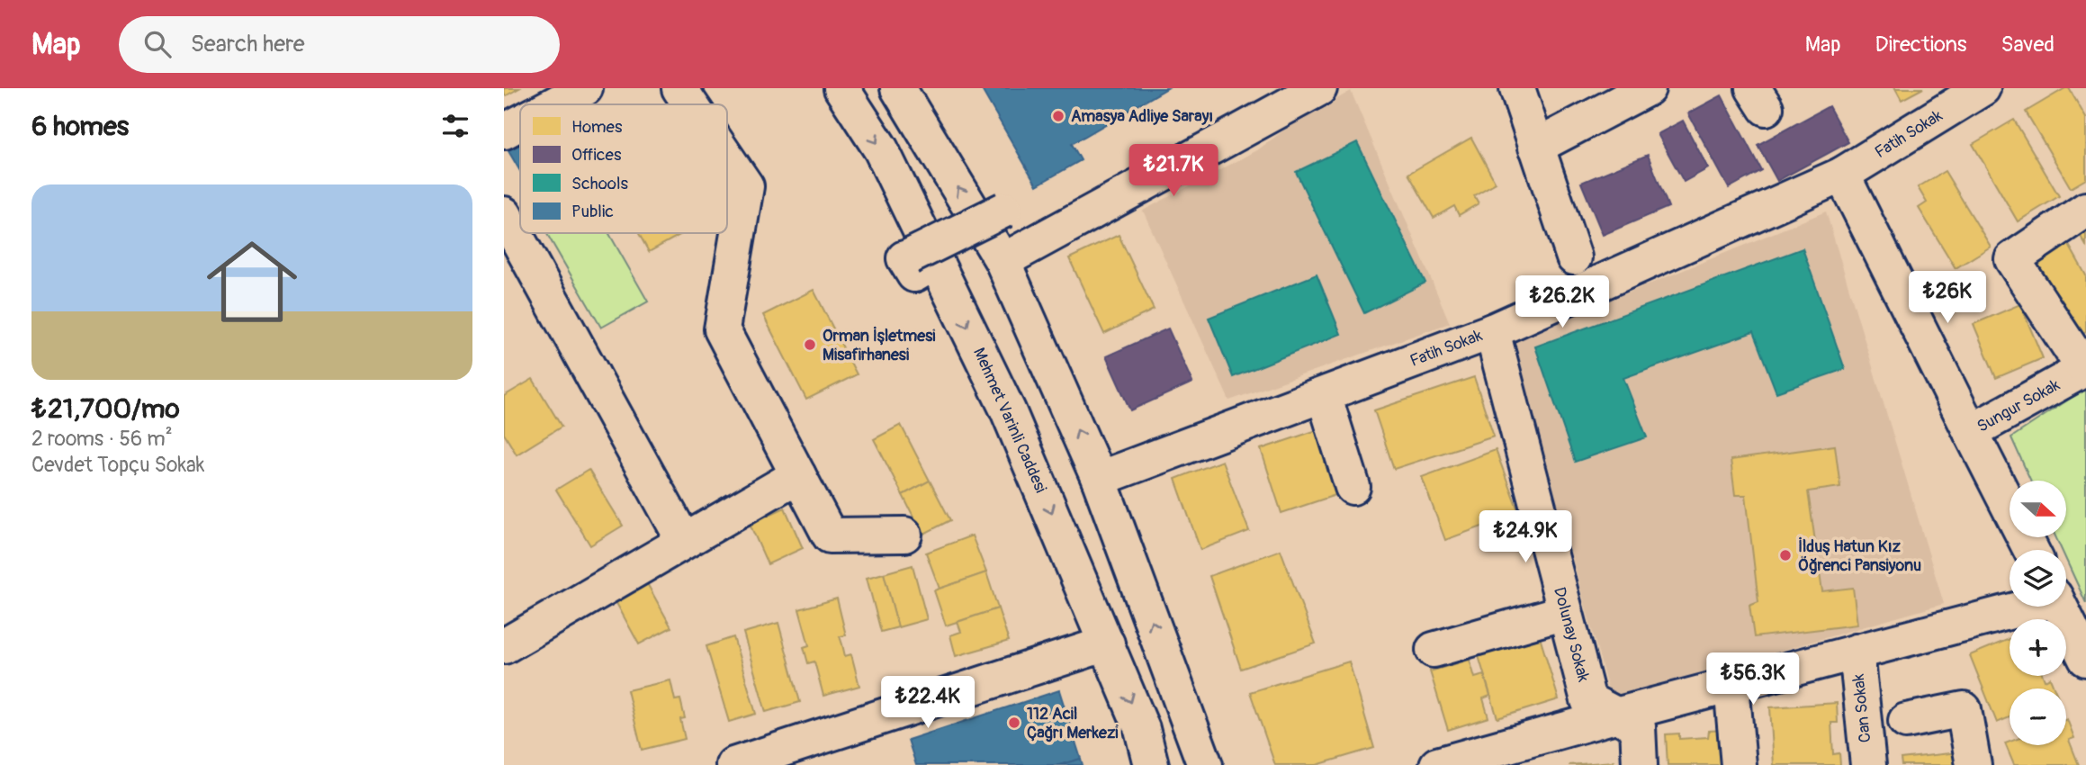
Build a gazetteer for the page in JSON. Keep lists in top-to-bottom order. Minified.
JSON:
{"streets":{"street":["Fatih Sokak","Sungur Sokak","Mehmet Varinli Caddesi","Dolunay Sokak","Can Sokak"]},"crossings":[["Fatih Sokak","Sungur Sokak"],["Fatih Sokak","Dolunay Sokak"]],"places":["Amasya Adliye Sarayı","Orman İşletmesi Misafirhanesi","İlduş Hatun Kız Öğrenci Pansiyonu","112 Acil Çağrı Merkezi"],"legend":["Homes","Offices","Schools","Public"],"north":"right","page":{"header":"Map","search":"Search here","nav":["Map","Directions","Saved"],"heading":"6 homes","price":["₺21.7K","₺26K","₺26.2K","₺24.9K","₺56.3K","₺22.4K"],"list":[{"name":"₺21,700/mo","note":"2 rooms · 56 m² · Cevdet Topçu Sokak"}],"map_buttons":["+","−"]}}
